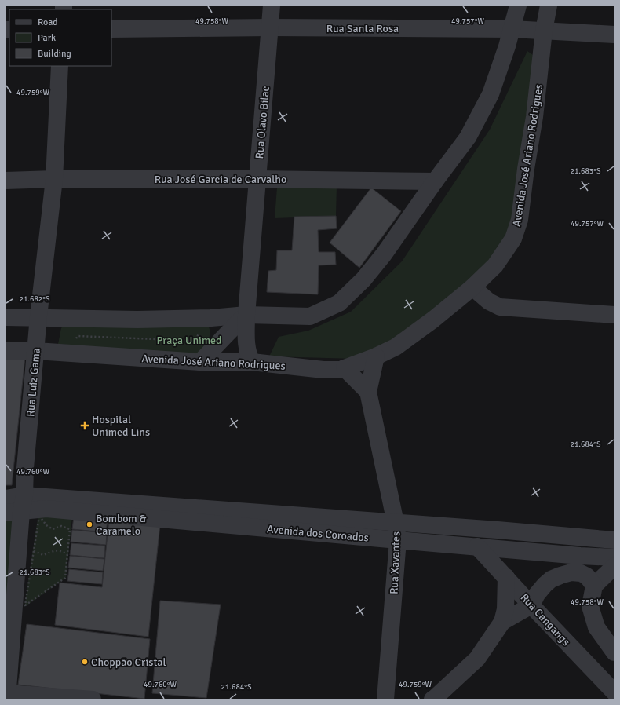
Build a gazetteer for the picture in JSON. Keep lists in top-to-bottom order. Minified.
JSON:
{"streets":{"street":["Rua Santa Rosa","Rua Olavo Bilac","Avenida José Ariano Rodrigues","Rua José Garcia de Carvalho","Rua Luiz Gama","Avenida dos Coroados","Rua Xavantes","Rua Cangangs"]},"crossings":[["Rua Santa Rosa","Rua Olavo Bilac"],["Rua Santa Rosa","Avenida José Ariano Rodrigues"],["Rua Olavo Bilac","Avenida José Ariano Rodrigues"],["Rua Olavo Bilac","Rua José Garcia de Carvalho"],["Avenida José Ariano Rodrigues","Rua Luiz Gama"],["Avenida José Ariano Rodrigues","Rua Xavantes"],["Rua José Garcia de Carvalho","Rua Luiz Gama"],["Rua Luiz Gama","Avenida dos Coroados"],["Avenida dos Coroados","Rua Xavantes"],["Avenida dos Coroados","Rua Cangangs"]],"parks":["Praça Unimed"],"places":{"health":["Hospital Unimed Lins"],"other":["Bombom & Caramelo","Choppão Cristal"]},"legend":["Road","Park","Building"],"coordinates":["49.758°W","49.757°W","49.759°W","21.683°S","21.682°S","21.684°S","49.760°W"]}
